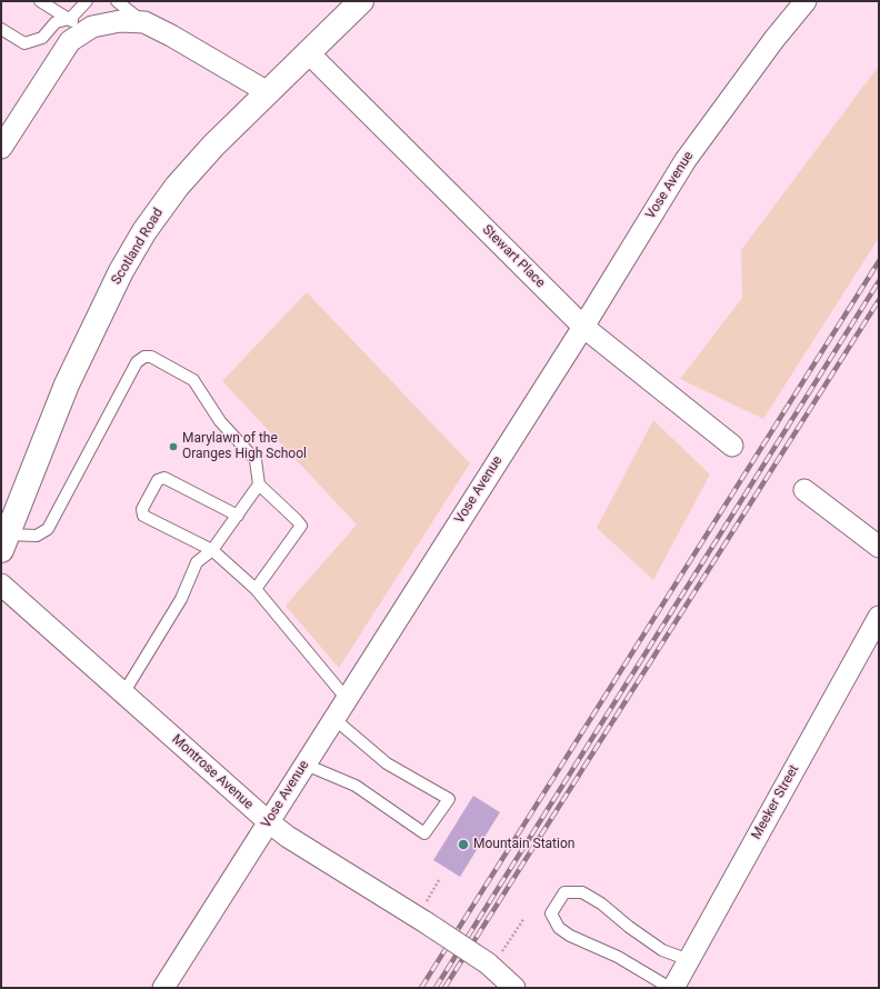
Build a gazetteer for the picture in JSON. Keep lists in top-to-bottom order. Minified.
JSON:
{"streets":{"main road":["Scotland Road"],"street":["Vose Avenue","Stewart Place","Montrose Avenue","Meeker Street"]},"crossings":[["Vose Avenue","Stewart Place"],["Vose Avenue","Montrose Avenue"],["Scotland Road","Stewart Place"]],"places":["Marylawn of the Oranges High School","Mountain Station"]}
